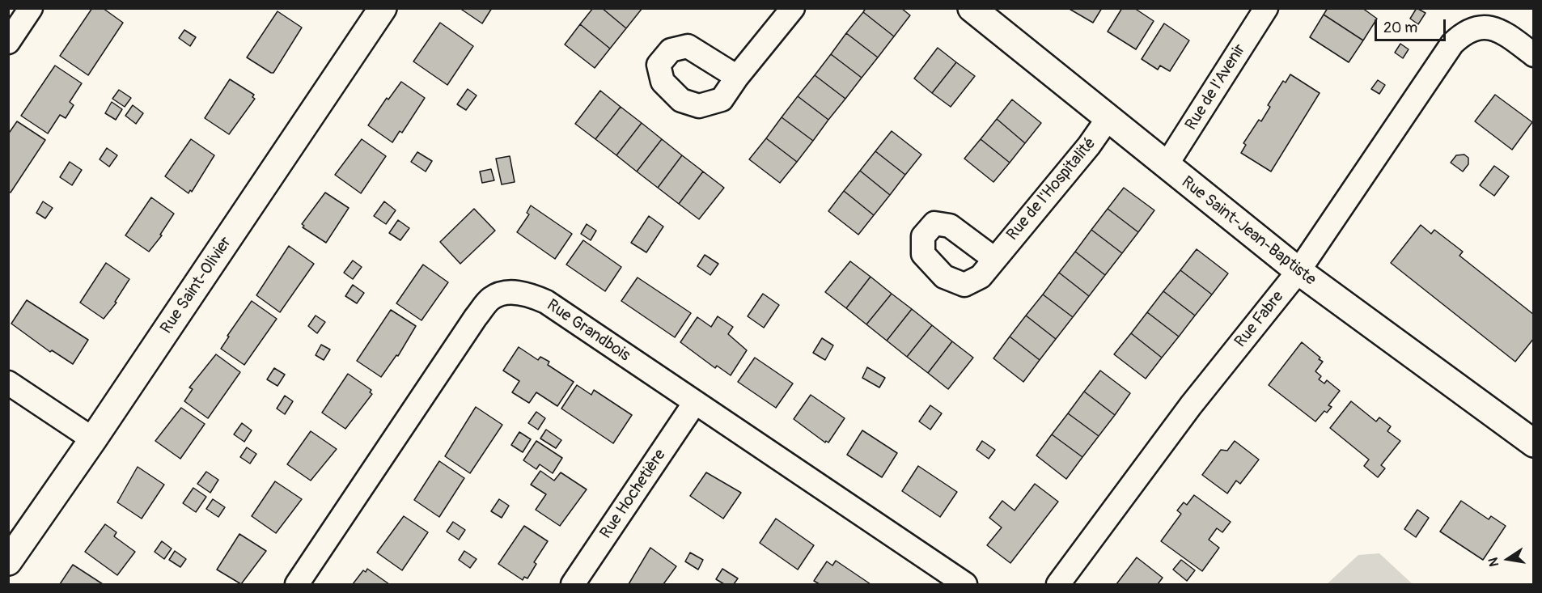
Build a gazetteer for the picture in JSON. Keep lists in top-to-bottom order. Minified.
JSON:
{"streets":{"street":["Rue de l'Avenir","Rue de l'Hospitalité","Rue Saint-Jean-Baptiste","Rue Saint-Olivier","Rue Fabre","Rue Grandbois","Rue Hochetière"]},"crossings":[["Rue de l'Avenir","Rue Saint-Jean-Baptiste"],["Rue de l'Hospitalité","Rue Saint-Jean-Baptiste"],["Rue Saint-Jean-Baptiste","Rue Fabre"],["Rue Grandbois","Rue Hochetière"]],"scale_bar":"20 m","north":"left"}
